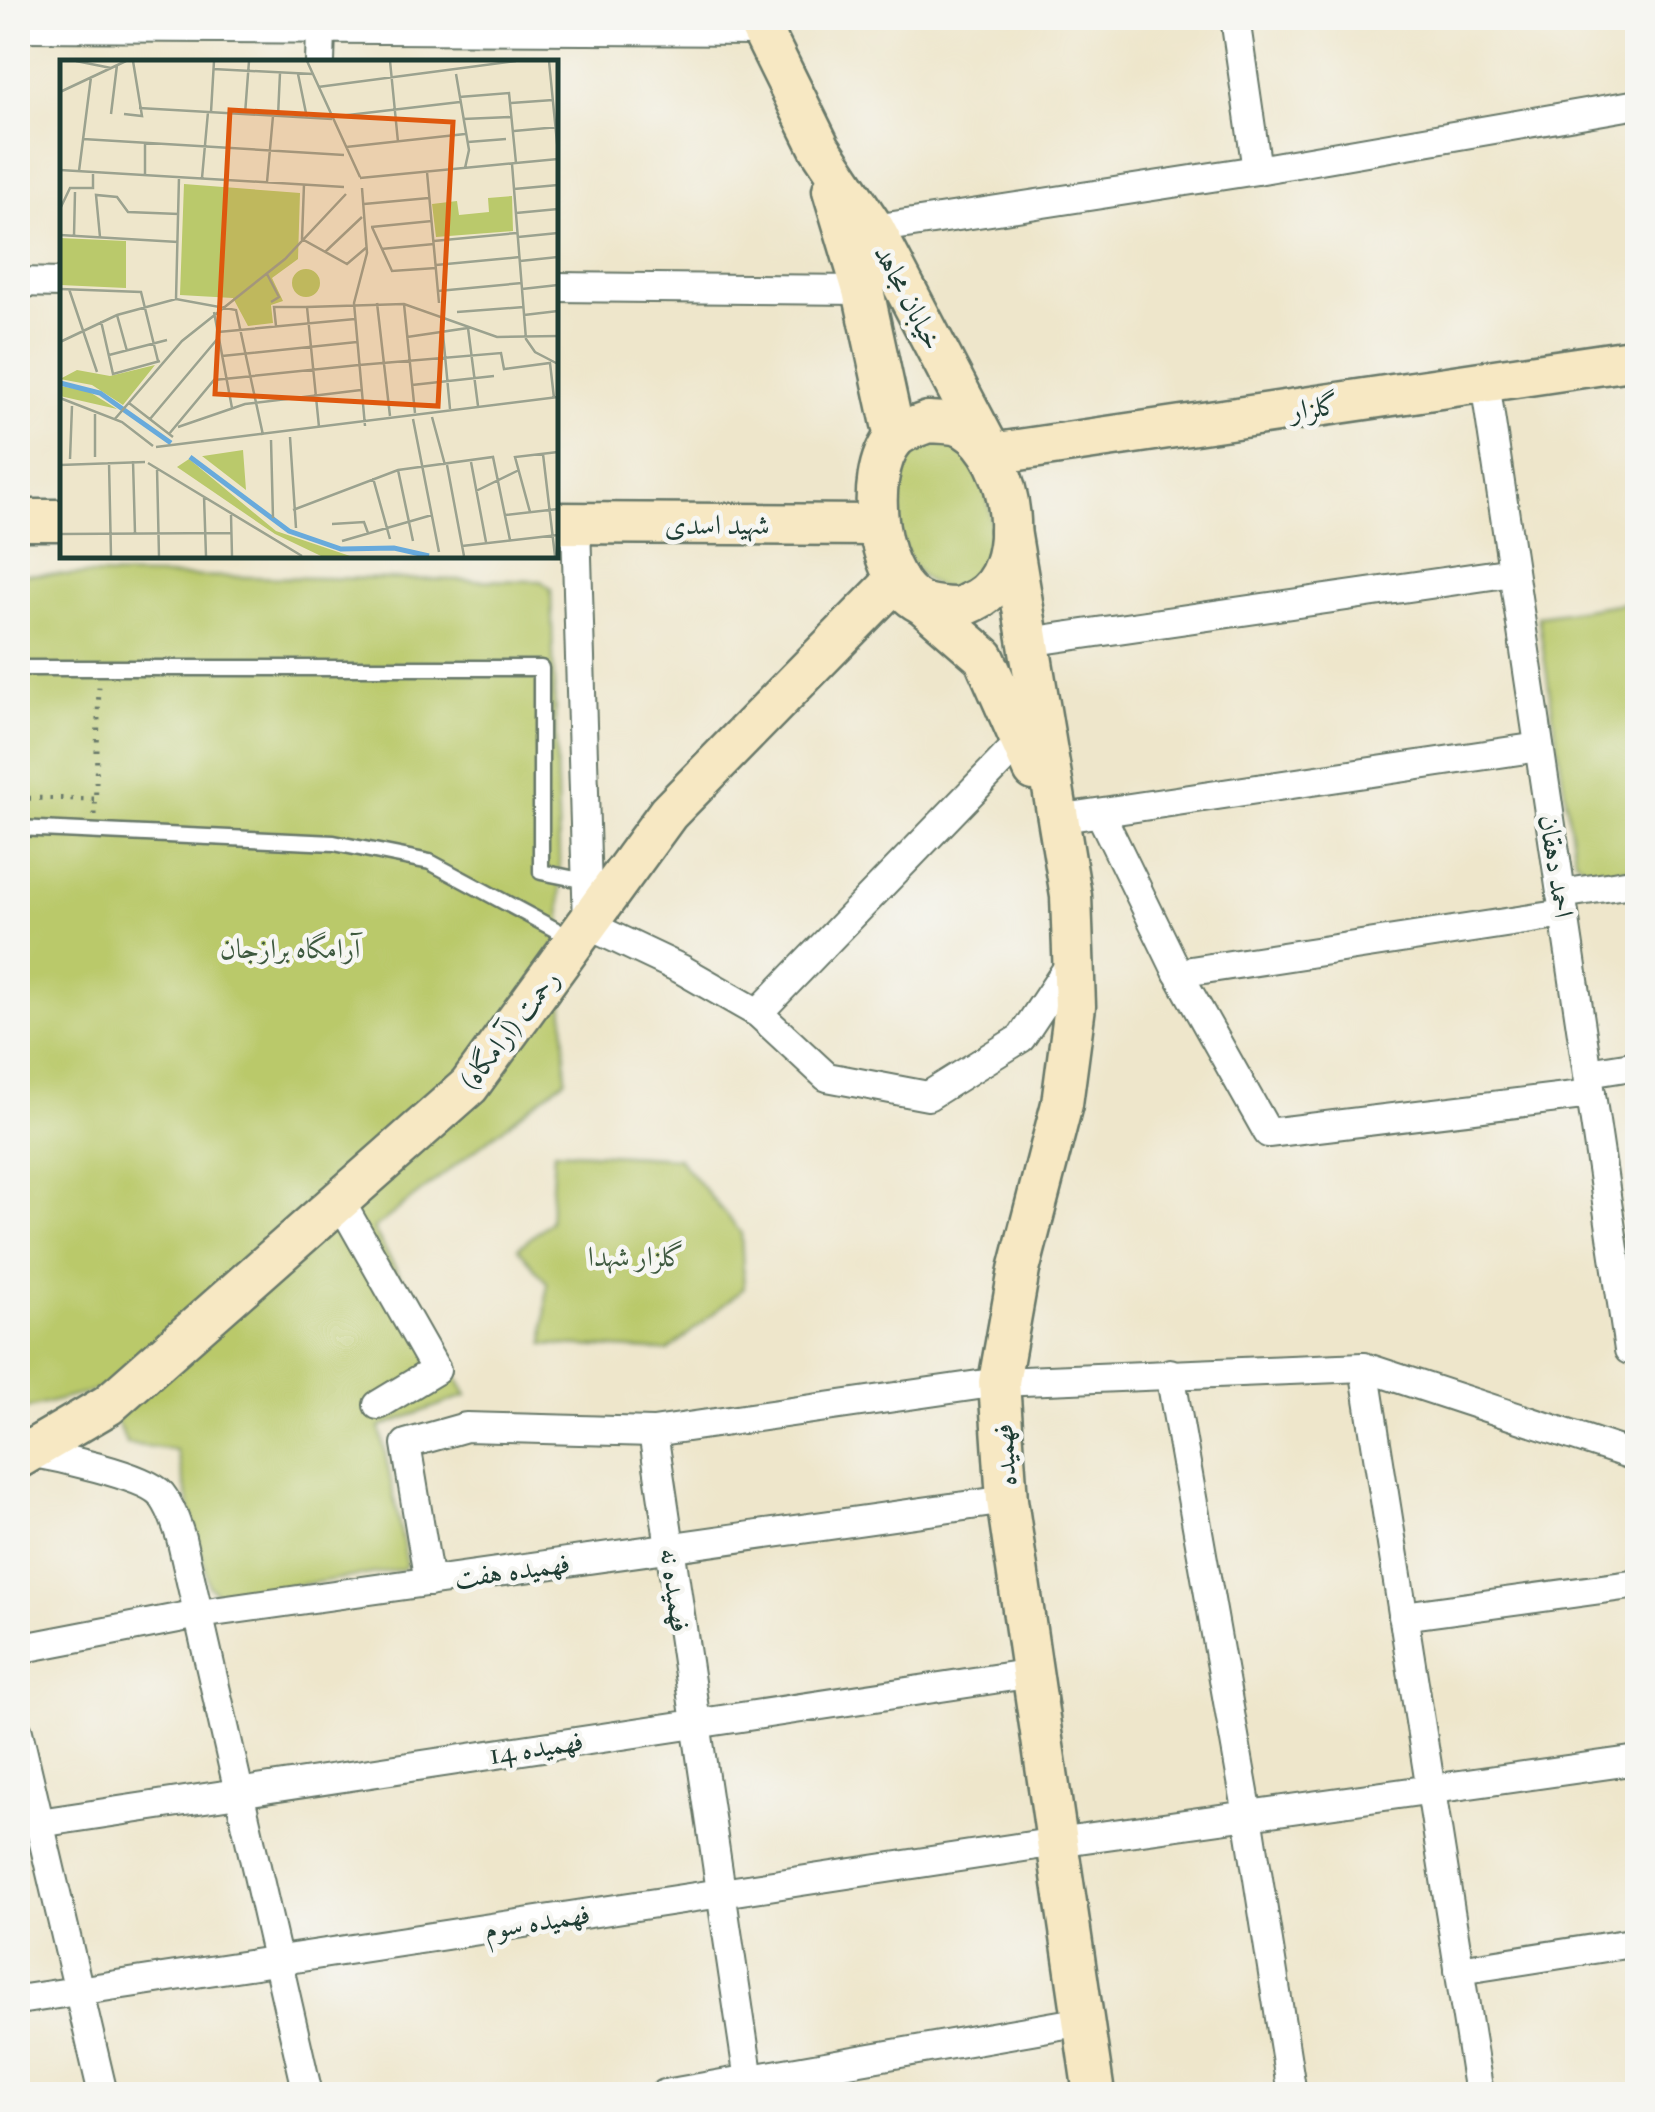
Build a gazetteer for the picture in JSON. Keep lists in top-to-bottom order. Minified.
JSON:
{"streets":{"street":["خیابان مجاهد","گلزار","شهید اسدی","احمد دهقان","رحمت (آرامگاه)","فهمیده","فهمیده هفت","فهمیده نه","فهمیده 14","فهمیده سوم"]},"crossings":[["خیابان مجاهد","گلزار"],["خیابان مجاهد","شهید اسدی"],["خیابان مجاهد","رحمت (آرامگاه)"],["گلزار","شهید اسدی"],["گلزار","احمد دهقان"],["گلزار","رحمت (آرامگاه)"],["شهید اسدی","رحمت (آرامگاه)"],["فهمیده","فهمیده هفت"],["فهمیده","فهمیده 14"],["فهمیده","فهمیده سوم"],["فهمیده هفت","فهمیده نه"],["فهمیده نه","فهمیده 14"],["فهمیده نه","فهمیده سوم"]],"parks":["آرامگاه برازجان","گلزار شهدا"]}
